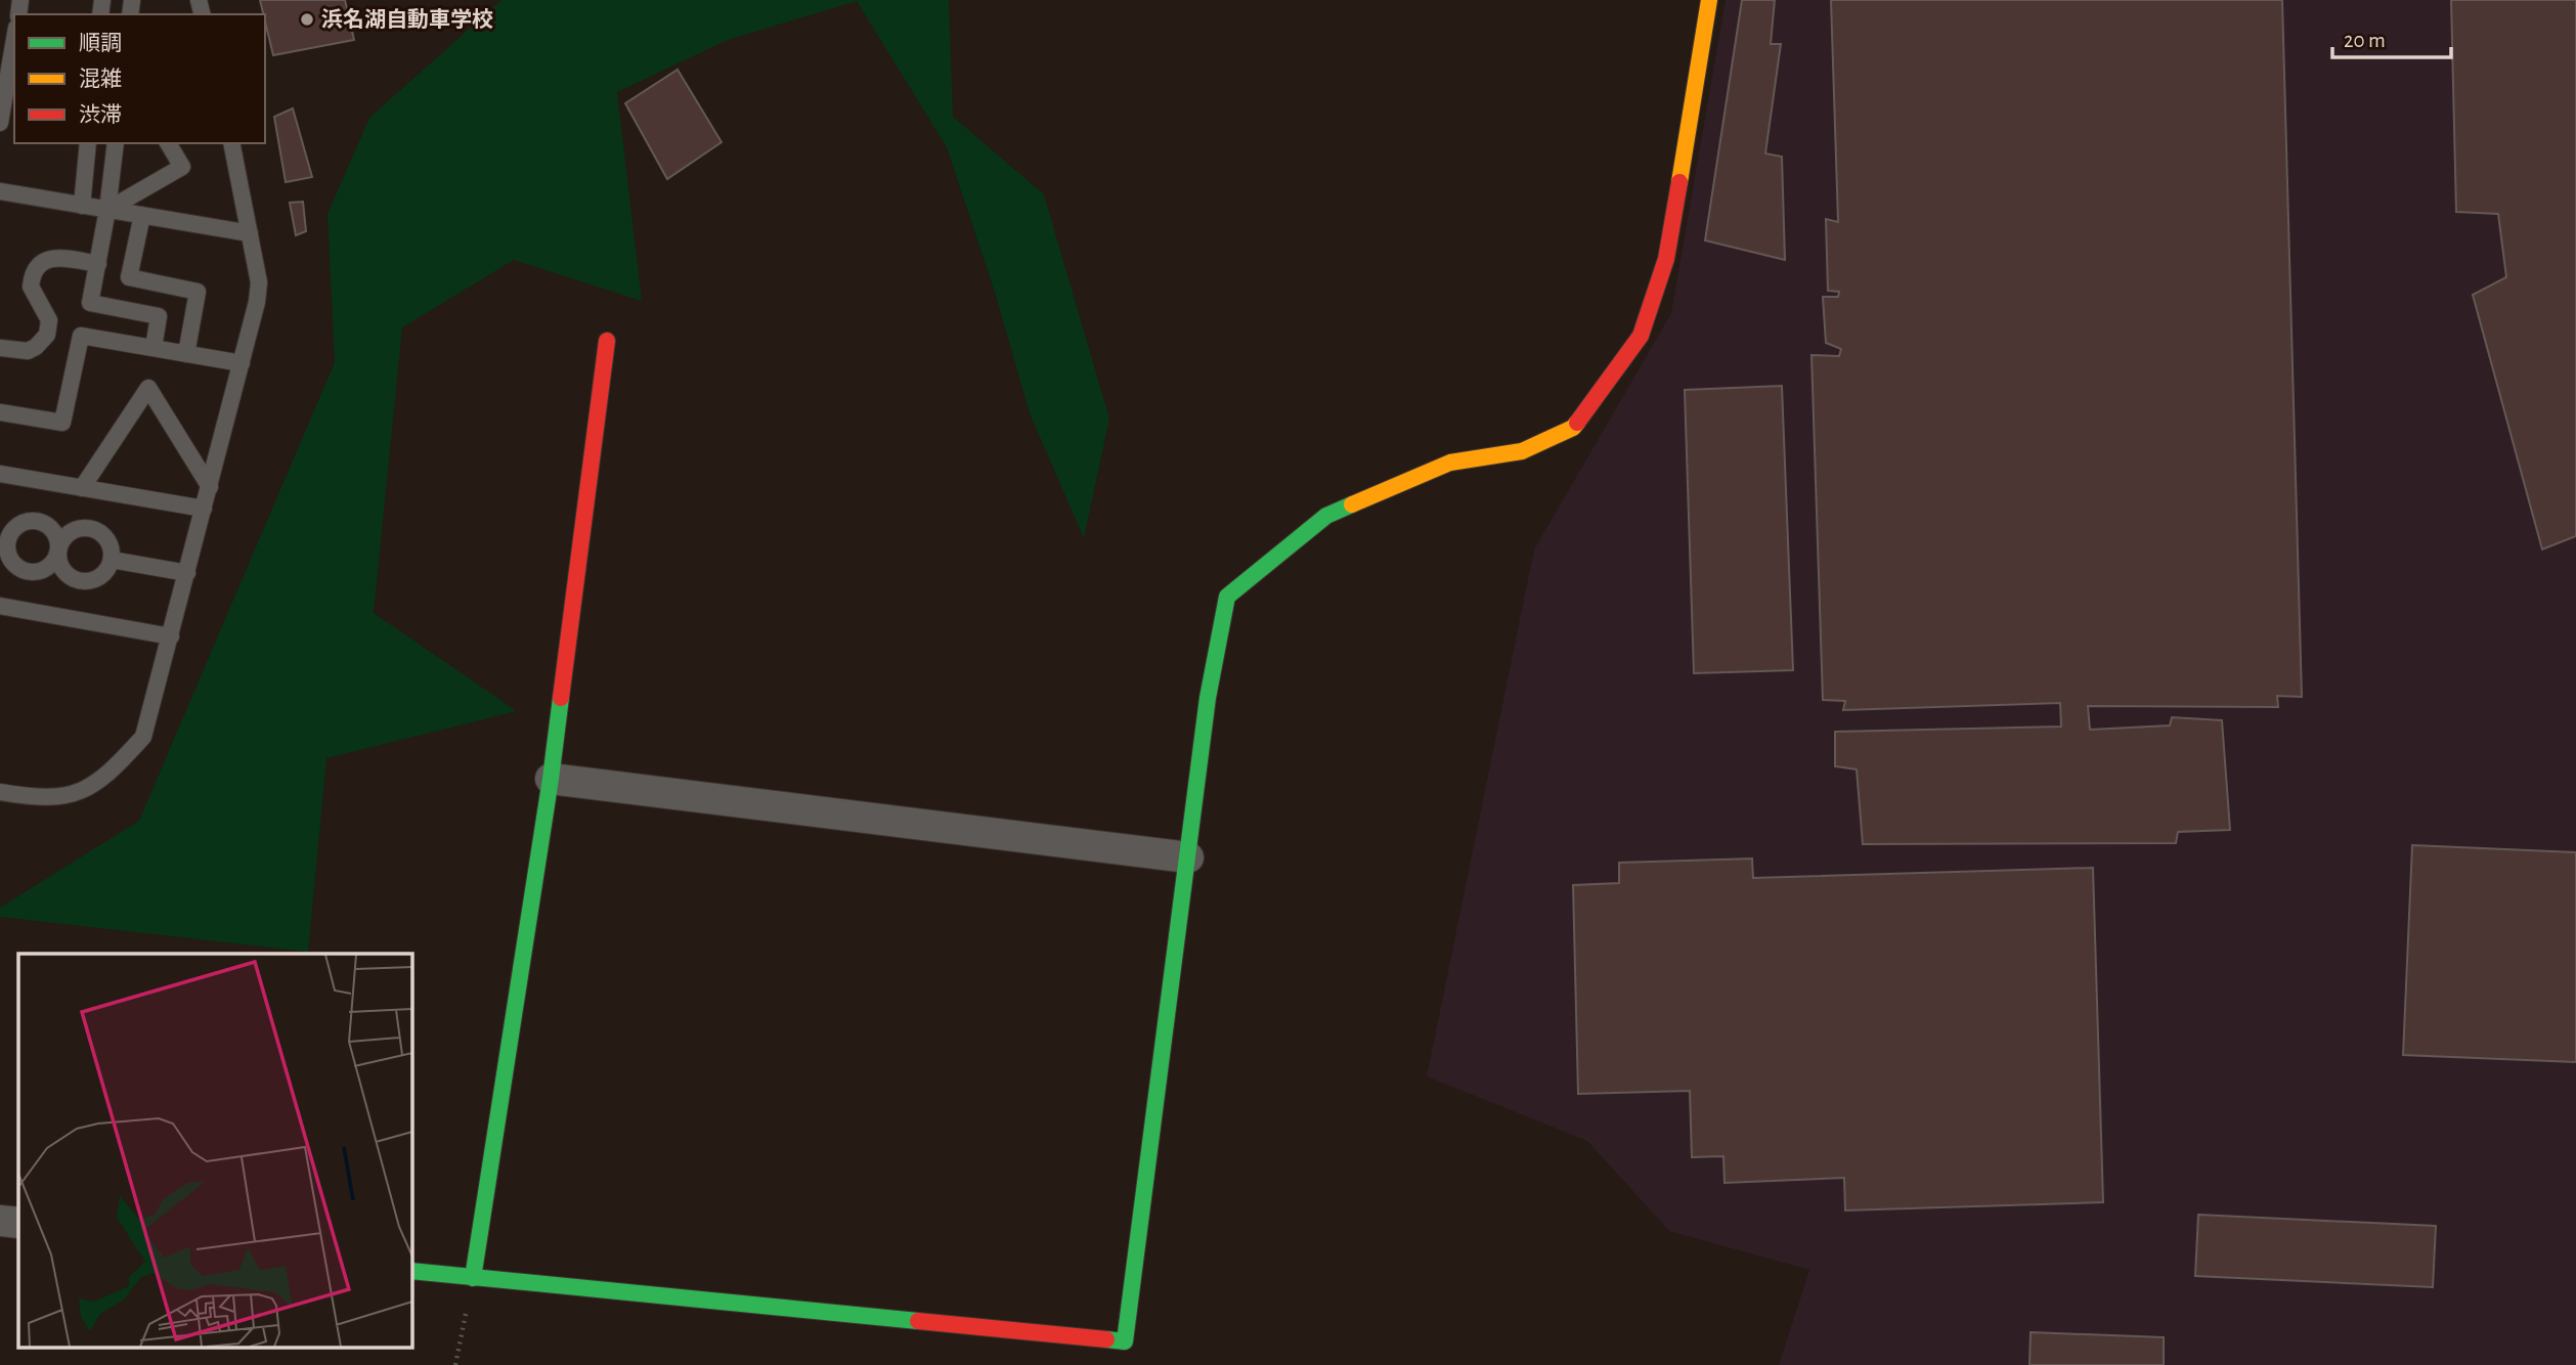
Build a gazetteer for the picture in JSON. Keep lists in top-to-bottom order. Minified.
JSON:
{"places":["浜名湖自動車学校"],"legend":["順調","混雑","渋滞"],"scale_bar":"20 m"}
